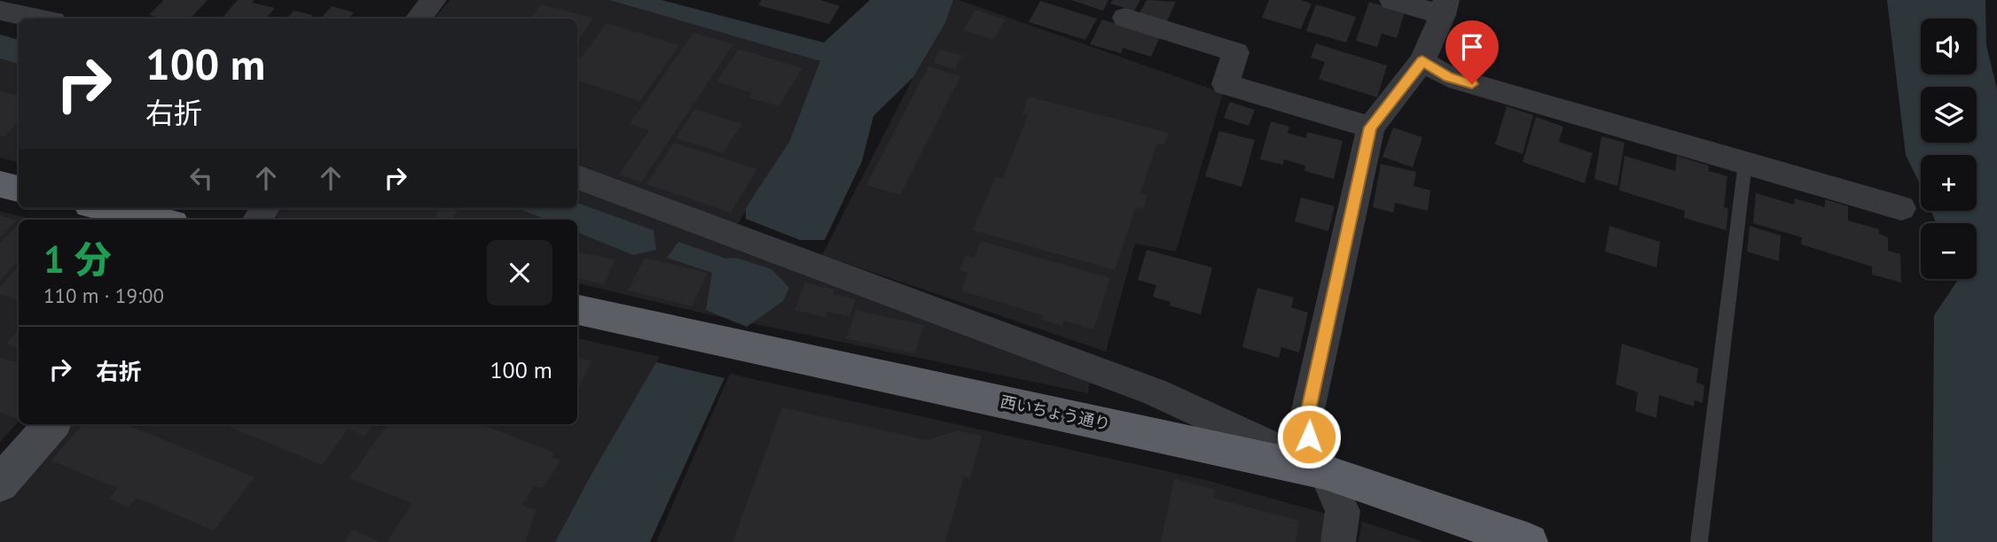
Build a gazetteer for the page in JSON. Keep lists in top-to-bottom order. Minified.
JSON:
{"streets":{"highway":["西いちょう通り"]},"page":{"map_buttons":["+","−"],"turn":["100 m","右折"],"heading":["1 分","110 m · 19:00"],"list":[{"name":"右折","value":"100 m"}]}}
